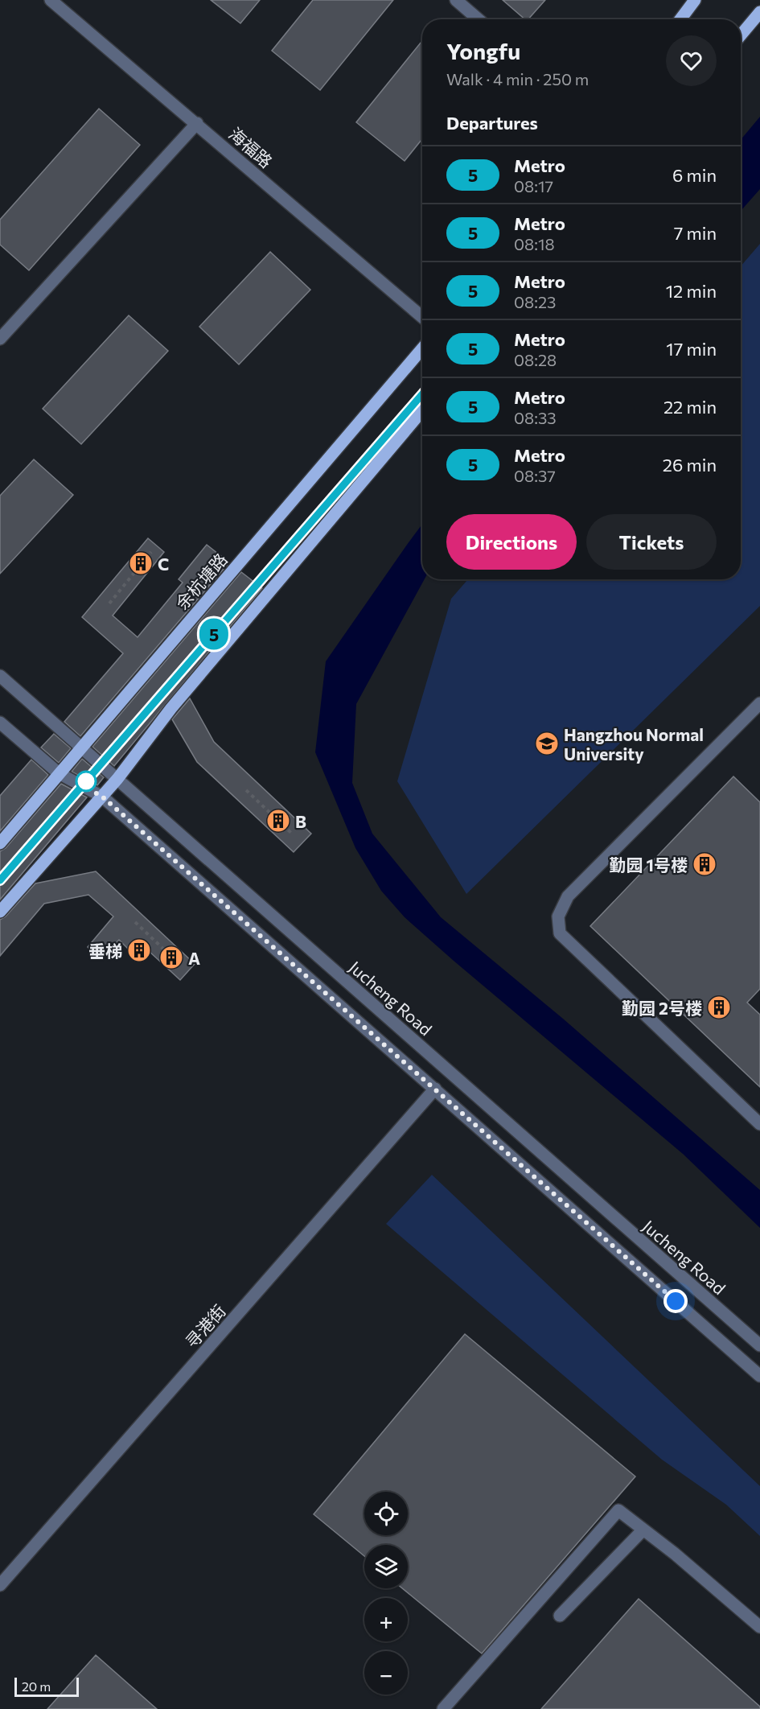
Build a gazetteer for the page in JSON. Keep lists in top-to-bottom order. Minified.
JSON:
{"streets":{"main road":["余杭塘路"],"street":["海福路","Jucheng Road","寻港街"]},"crossings":[["余杭塘路","Jucheng Road"]],"places":{"building":["C","B","勤园 1号楼","垂梯","A","勤园 2号楼"],"school or university":["Hangzhou Normal University"]},"lines":["metro line 5"],"scale_bar":"20 m","page":{"on_map":"5","heading":[["Yongfu","Walk · 4 min · 250 m"],"Departures"],"list":[{"mark":"5","name":"Metro","note":"08:17","value":"6 min"},{"mark":"5","name":"Metro","note":"08:18","value":"7 min"},{"mark":"5","name":"Metro","note":"08:23","value":"12 min"},{"mark":"5","name":"Metro","note":"08:28","value":"17 min"},{"mark":"5","name":"Metro","note":"08:33","value":"22 min"},{"mark":"5","name":"Metro","note":"08:37","value":"26 min"}],"buttons":["Directions","Tickets"],"map_buttons":["+","−"],"scale":"20 m"}}
